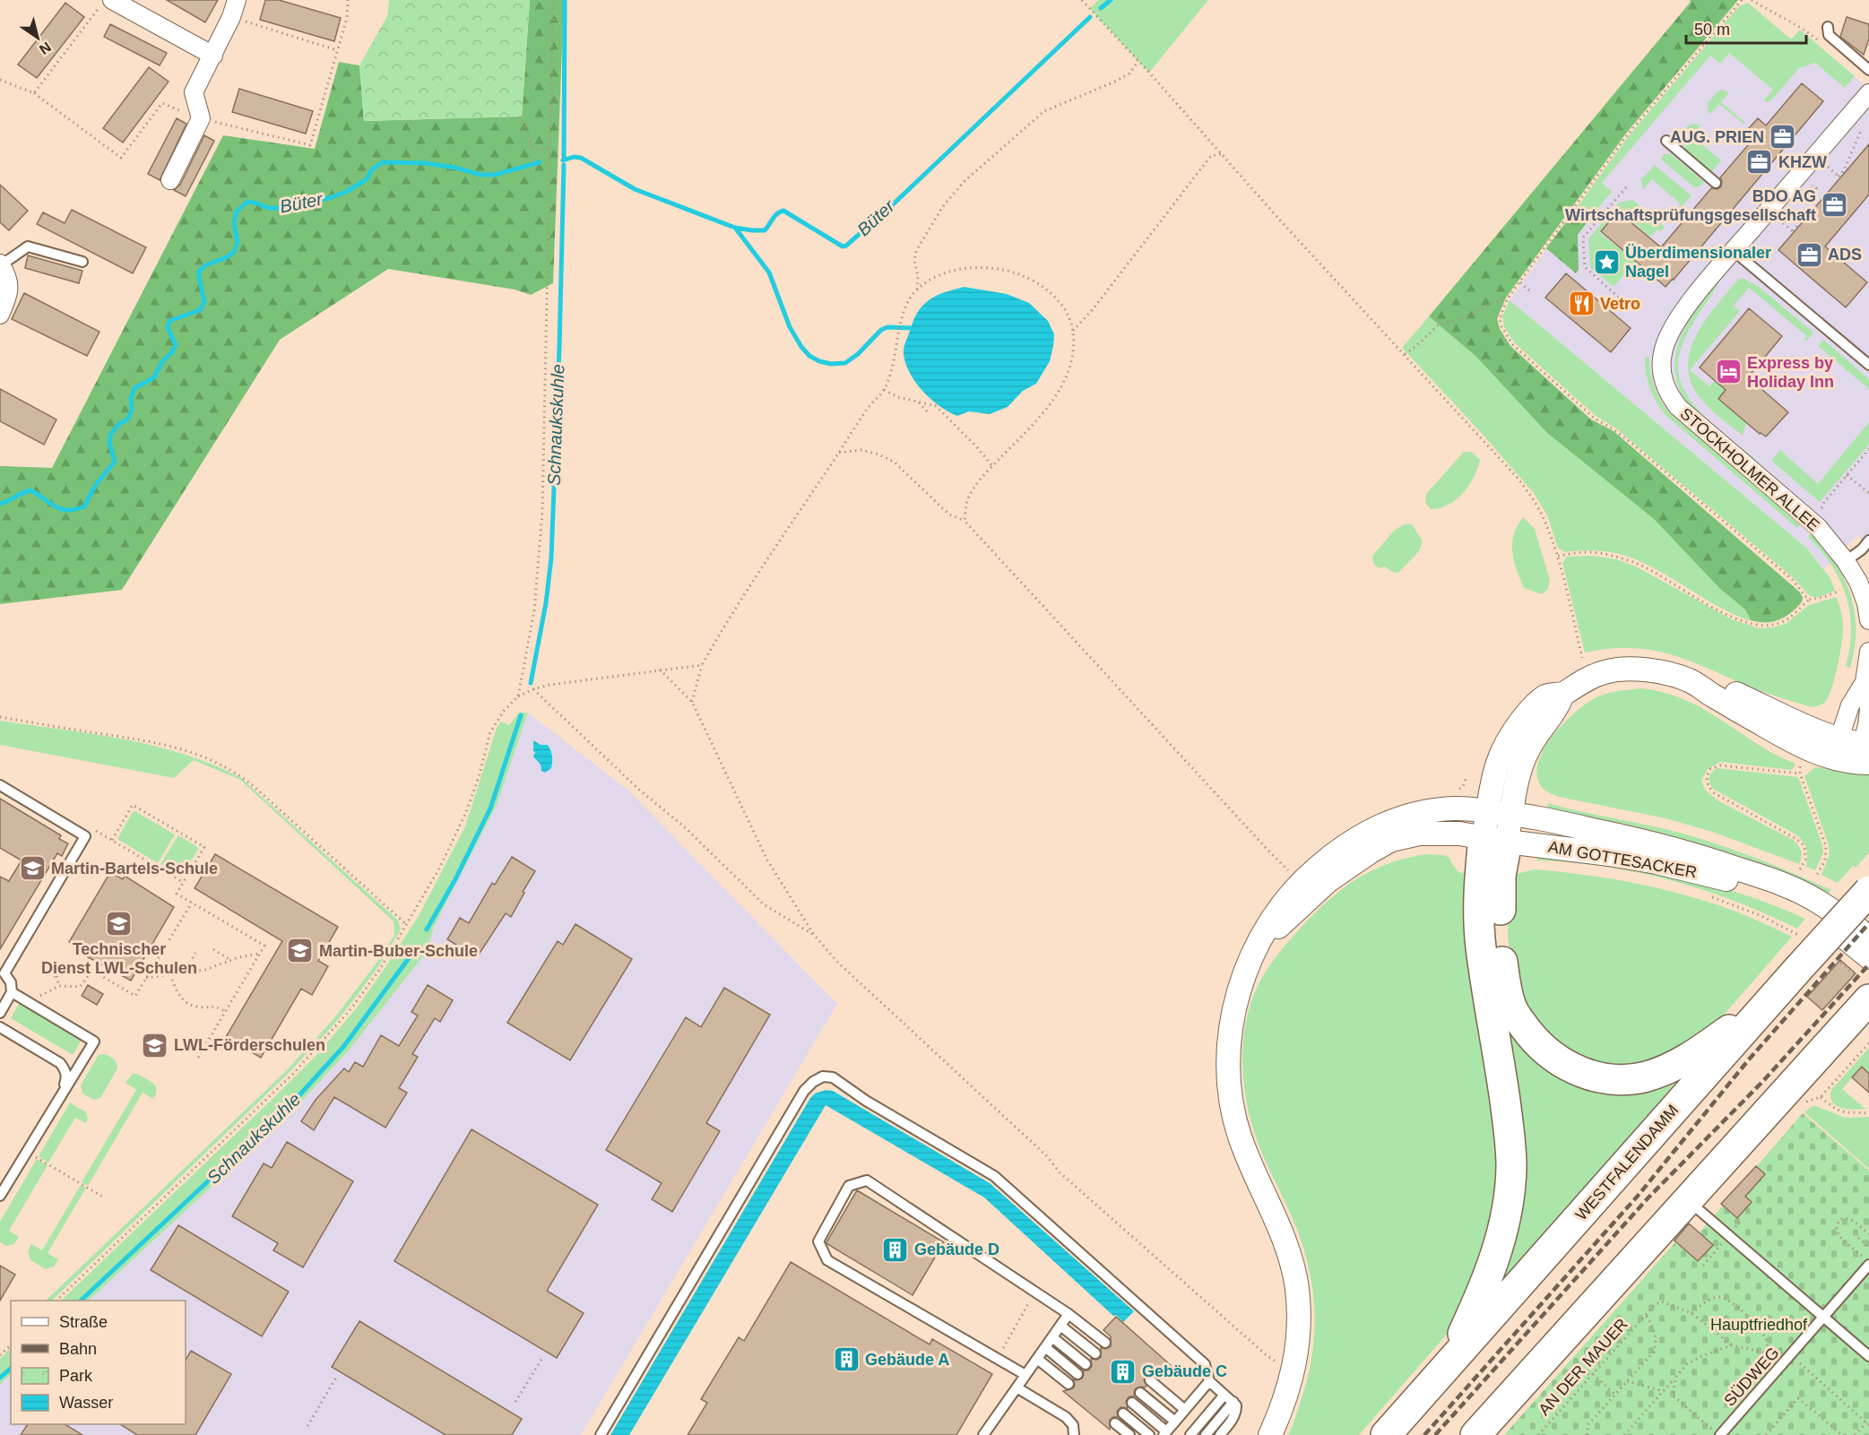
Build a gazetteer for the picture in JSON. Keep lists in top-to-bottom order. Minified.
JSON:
{"streets":{"highway":["WESTFALENDAMM"],"street":["STOCKHOLMER ALLEE","AM GOTTESACKER"],"lane":["SÜDWEG"],"path":["AN DER MAUER"]},"water":["Büter","Schnaukskuhle"],"parks":["Hauptfriedhof"],"places":{"office":["AUG. PRIEN","KHZW","BDO AG Wirtschaftsprüfungsgesellschaft","ADS"],"place":["Überdimensionaler Nagel"],"restaurant":["Vetro"],"hotel":["Express by Holiday Inn"],"school or university":["Martin-Bartels-Schule","Technischer Dienst LWL-Schulen","Martin-Buber-Schule","LWL-Förderschulen"],"building":["Gebäude D","Gebäude A","Gebäude C"]},"legend":["Straße","Bahn","Park","Wasser"],"scale_bar":"50 m","north":"bottom right"}
